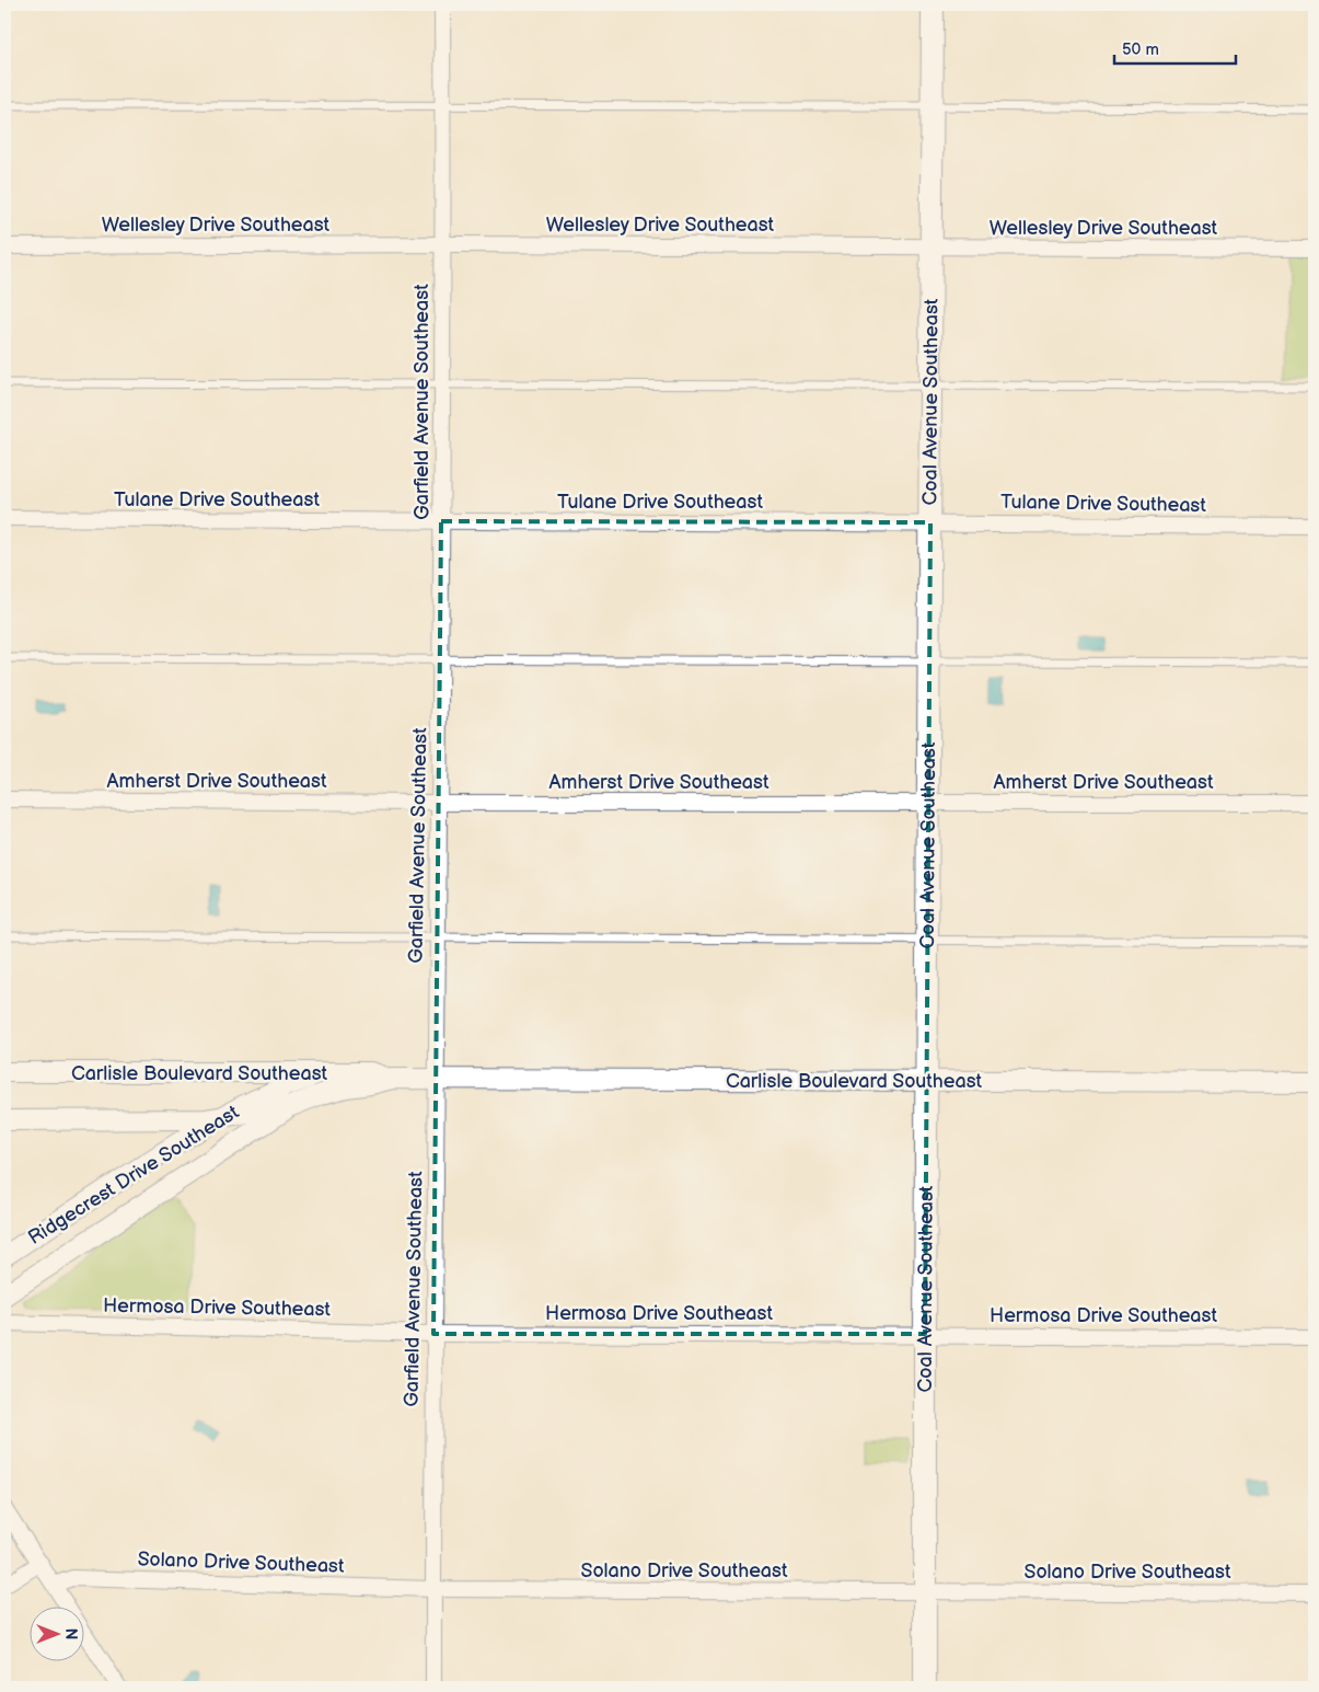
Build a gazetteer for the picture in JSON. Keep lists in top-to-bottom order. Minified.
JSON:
{"streets":{"main road":["Coal Avenue Southeast"],"street":["Wellesley Drive Southeast","Garfield Avenue Southeast","Tulane Drive Southeast","Amherst Drive Southeast","Carlisle Boulevard Southeast","Ridgecrest Drive Southeast","Hermosa Drive Southeast","Solano Drive Southeast"]},"crossings":[["Wellesley Drive Southeast","Garfield Avenue Southeast"],["Wellesley Drive Southeast","Coal Avenue Southeast"],["Garfield Avenue Southeast","Tulane Drive Southeast"],["Garfield Avenue Southeast","Amherst Drive Southeast"],["Garfield Avenue Southeast","Carlisle Boulevard Southeast"],["Garfield Avenue Southeast","Hermosa Drive Southeast"],["Garfield Avenue Southeast","Solano Drive Southeast"],["Coal Avenue Southeast","Tulane Drive Southeast"],["Coal Avenue Southeast","Amherst Drive Southeast"],["Coal Avenue Southeast","Carlisle Boulevard Southeast"],["Coal Avenue Southeast","Hermosa Drive Southeast"],["Coal Avenue Southeast","Solano Drive Southeast"],["Carlisle Boulevard Southeast","Ridgecrest Drive Southeast"]],"scale_bar":"50 m","north":"right"}
